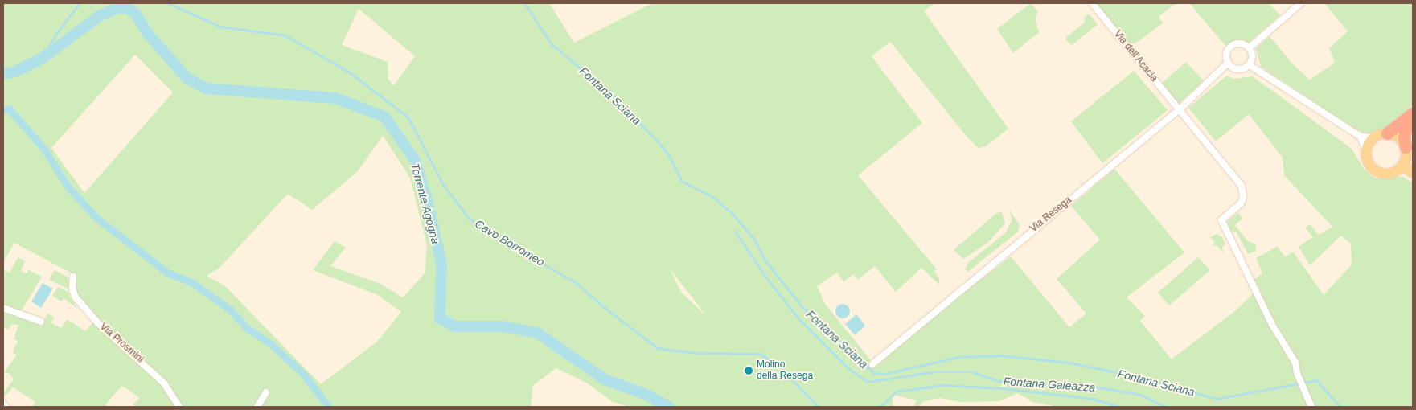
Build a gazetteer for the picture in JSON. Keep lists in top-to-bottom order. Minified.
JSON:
{"streets":{"street":["Via dell'Acacia","Via Resega","Via Prosmini"]},"crossings":[["Via dell'Acacia","Via Resega"]],"water":["Fontana Sciana","Torrente Agogna","Cavo Borromeo","Fontana Galeazza"],"places":["Molino della Resega"]}
